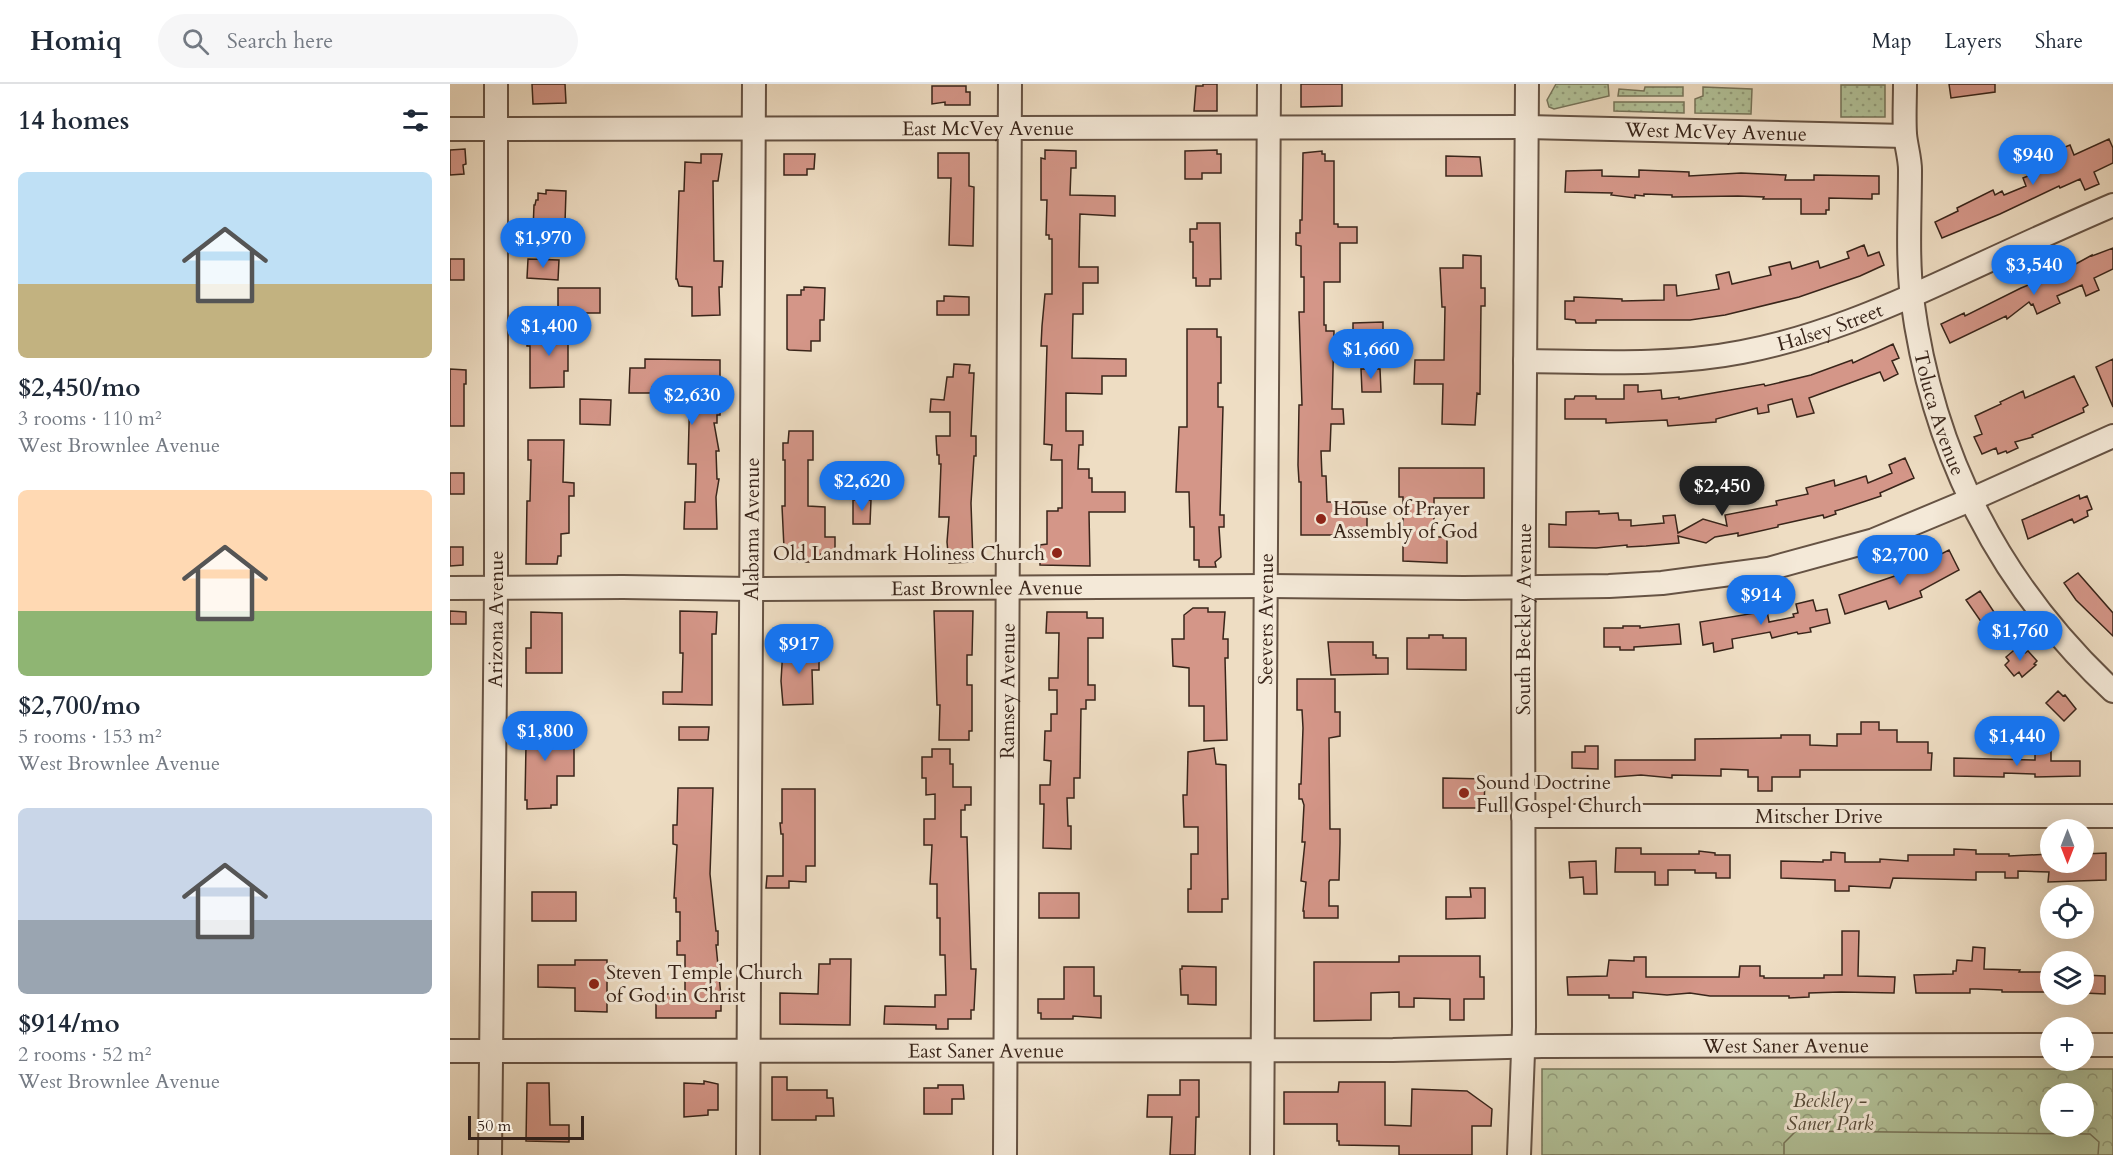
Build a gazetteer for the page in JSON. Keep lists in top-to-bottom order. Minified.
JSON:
{"streets":{"street":["East McVey Avenue","West McVey Avenue","Halsey Street","Toluca Avenue","Alabama Avenue","East Brownlee Avenue","Arizona Avenue","Seevers Avenue","South Beckley Avenue","Ramsey Avenue","Mitscher Drive","West Saner Avenue","East Saner Avenue"]},"crossings":[["East McVey Avenue","West McVey Avenue"],["East McVey Avenue","Alabama Avenue"],["East McVey Avenue","Arizona Avenue"],["East McVey Avenue","Seevers Avenue"],["East McVey Avenue","South Beckley Avenue"],["East McVey Avenue","Ramsey Avenue"],["West McVey Avenue","Toluca Avenue"],["West McVey Avenue","South Beckley Avenue"],["Halsey Street","Toluca Avenue"],["Halsey Street","South Beckley Avenue"],["Toluca Avenue","East Brownlee Avenue"],["Alabama Avenue","East Brownlee Avenue"],["Alabama Avenue","East Saner Avenue"],["East Brownlee Avenue","Arizona Avenue"],["East Brownlee Avenue","Seevers Avenue"],["East Brownlee Avenue","South Beckley Avenue"],["East Brownlee Avenue","Ramsey Avenue"],["Arizona Avenue","East Saner Avenue"],["Seevers Avenue","East Saner Avenue"],["South Beckley Avenue","Mitscher Drive"],["South Beckley Avenue","West Saner Avenue"],["South Beckley Avenue","East Saner Avenue"],["Ramsey Avenue","East Saner Avenue"],["West Saner Avenue","East Saner Avenue"]],"parks":["Beckley - Saner Park"],"places":["House of Prayer Assembly of God","Old Landmark Holiness Church","Sound Doctrine Full Gospel Church","Steven Temple Church of God in Christ"],"scale_bar":"50 m","north":"bottom","page":{"header":"Homiq","search":"Search here","nav":["Map","Layers","Share"],"heading":"14 homes","price":["$940","$1,970","$3,540","$1,400","$1,660","$2,630","$2,620","$2,450","$2,700","$914","$1,760","$917","$1,800","$1,440"],"list":[{"name":"$2,450/mo","note":"3 rooms · 110 m² · West Brownlee Avenue"},{"name":"$2,700/mo","note":"5 rooms · 153 m² · West Brownlee Avenue"},{"name":"$914/mo","note":"2 rooms · 52 m² · West Brownlee Avenue"}],"map_buttons":["+","−"],"scale":"50 m"}}
